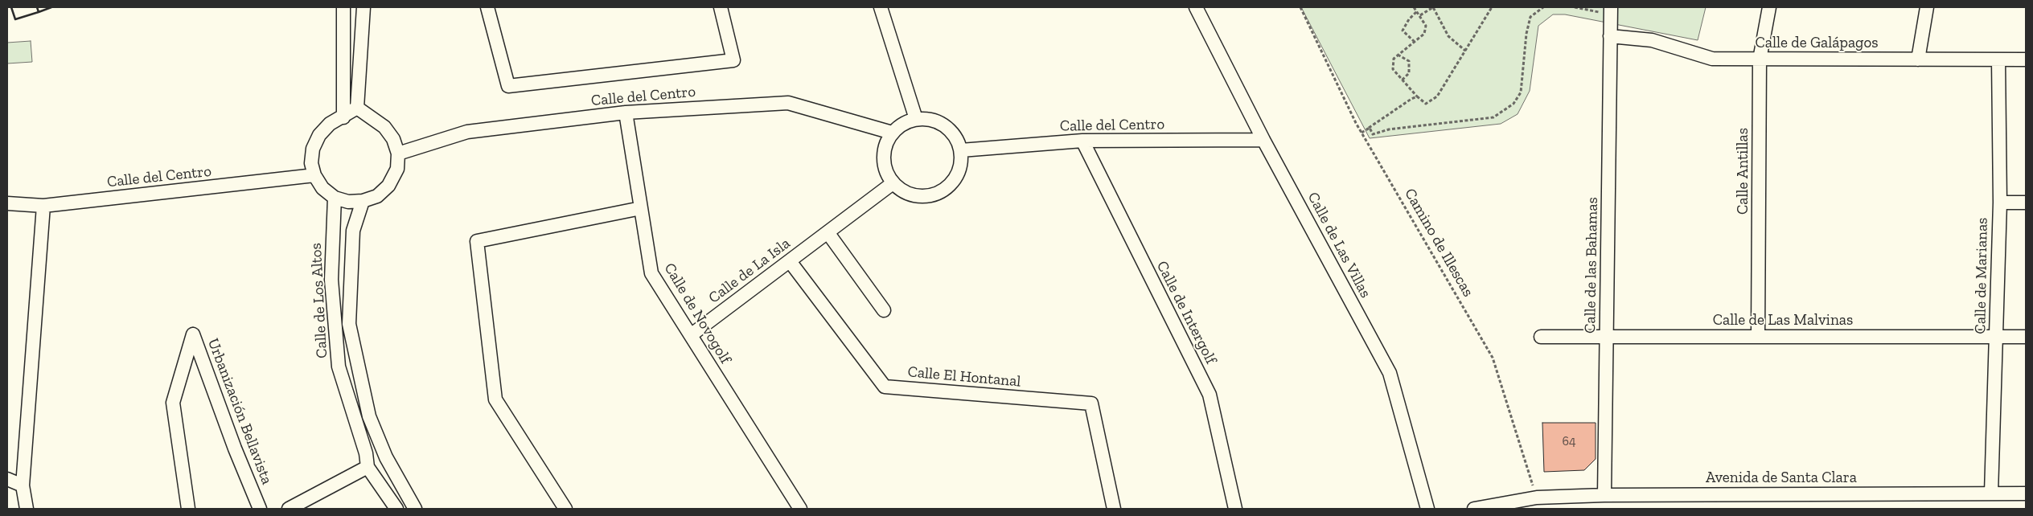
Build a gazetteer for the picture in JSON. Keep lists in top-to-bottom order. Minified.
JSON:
{"streets":{"street":["Calle de Galápagos","Calle del Centro","Calle Antillas","Calle de Las Villas","Calle de las Bahamas","Calle de La Isla","Calle de Marianas","Calle de Los Altos","Calle de Intergolf","Calle de Novogolf","Calle de Las Malvinas","Calle El Hontanal","Urbanización Bellavista","Avenida de Santa Clara"],"path":["Camino de Illescas"]},"crossings":[["Calle de Galápagos","Calle Antillas"],["Calle de Galápagos","Calle de las Bahamas"],["Calle de Galápagos","Calle de Marianas"],["Calle del Centro","Calle de Las Villas"],["Calle del Centro","Calle de La Isla"],["Calle del Centro","Calle de Los Altos"],["Calle del Centro","Calle de Intergolf"],["Calle del Centro","Calle de Novogolf"],["Calle Antillas","Calle de Las Malvinas"],["Camino de Illescas","Avenida de Santa Clara"],["Calle de las Bahamas","Calle de Las Malvinas"],["Calle de las Bahamas","Avenida de Santa Clara"],["Calle de La Isla","Calle de Novogolf"],["Calle de La Isla","Calle El Hontanal"],["Calle de Marianas","Calle de Las Malvinas"],["Calle de Marianas","Avenida de Santa Clara"]],"house_numbers":["64"]}
